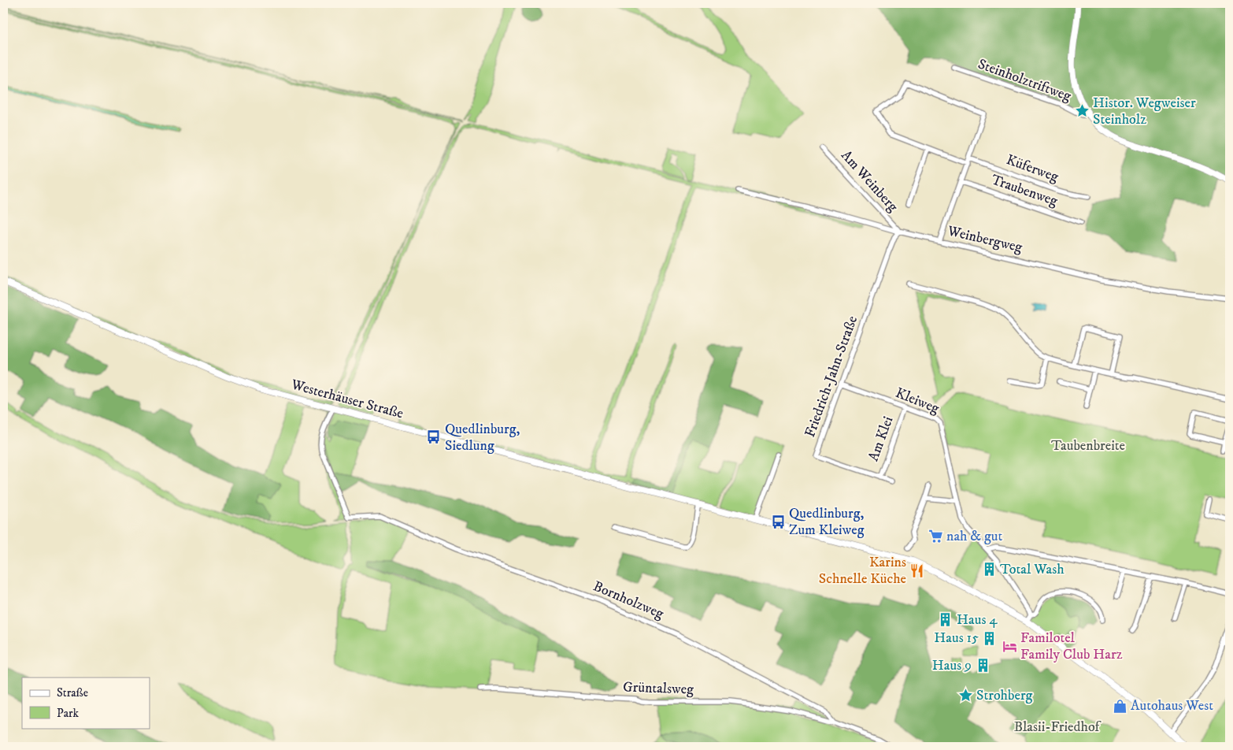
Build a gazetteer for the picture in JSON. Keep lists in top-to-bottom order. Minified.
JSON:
{"streets":{"main road":["Westerhäuser Straße"],"street":["Steinholztriftweg","Küferweg","Am Weinberg","Traubenweg","Weinbergweg","Friedrich-Jahn-Straße","Kleiweg","Am Klei","Bornholzweg","Grüntalsweg"]},"crossings":[["Am Weinberg","Weinbergweg"],["Am Weinberg","Friedrich-Jahn-Straße"],["Weinbergweg","Friedrich-Jahn-Straße"],["Friedrich-Jahn-Straße","Kleiweg"],["Friedrich-Jahn-Straße","Am Klei"],["Westerhäuser Straße","Bornholzweg"],["Kleiweg","Am Klei"],["Bornholzweg","Grüntalsweg"]],"parks":["Taubenbreite","Blasii-Friedhof"],"places":{"place":["Histor. Wegweiser Steinholz","Strohberg"],"bus stop":["Quedlinburg, Siedlung","Quedlinburg, Zum Kleiweg"],"supermarket":["nah & gut"],"building":["Total Wash","Haus 4","Haus 15","Haus 9"],"restaurant":["Karins Schnelle Küche"],"hotel":["Familotel Family Club Harz"],"shop":["Autohaus West"]},"legend":["Straße","Park"]}
